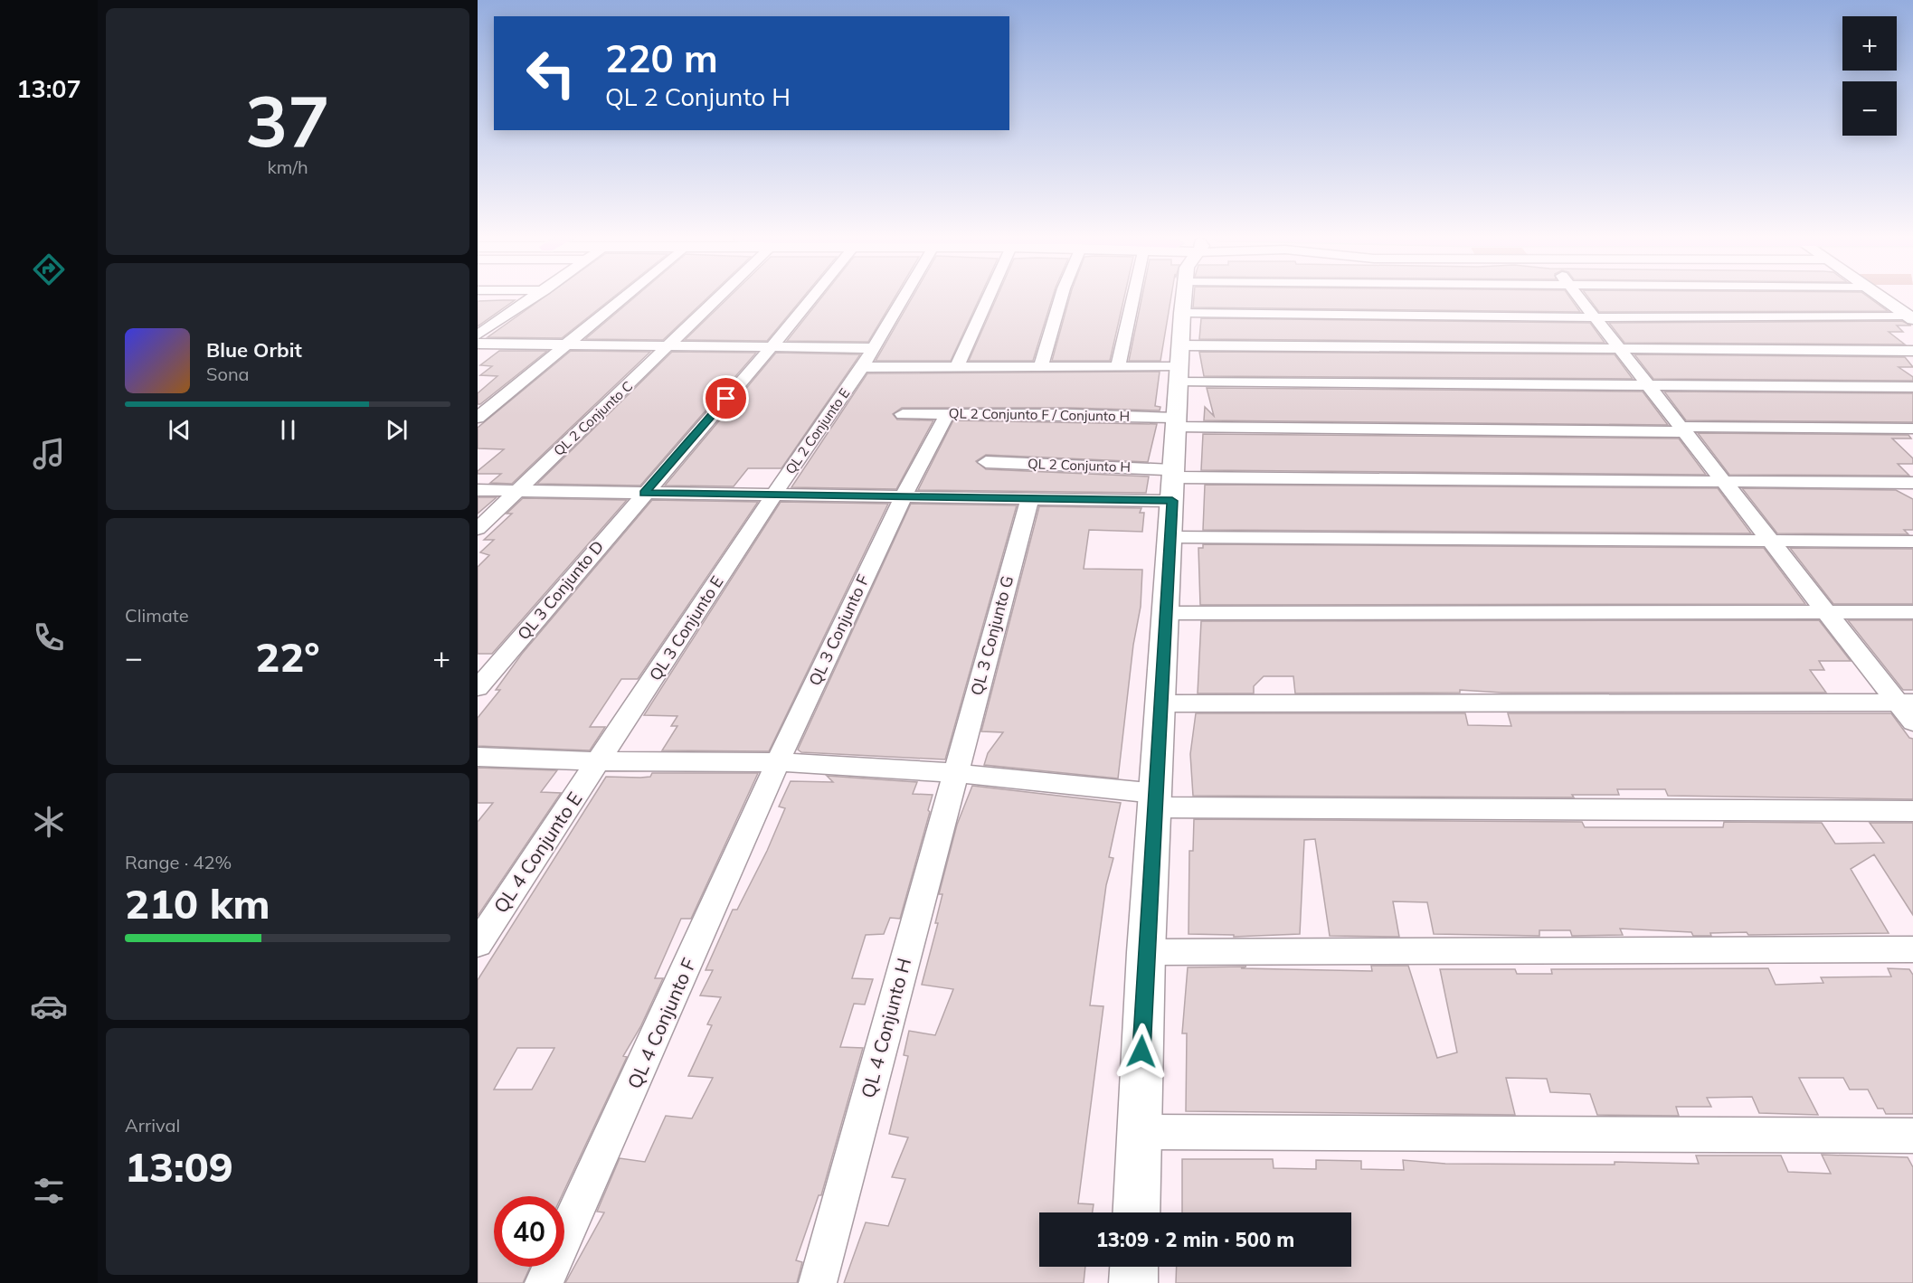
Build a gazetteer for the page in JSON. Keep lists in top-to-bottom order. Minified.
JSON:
{"streets":{"street":["QL 2 Conjunto F / Conjunto H","QL 2 Conjunto C","QL 2 Conjunto E","QL 2 Conjunto H","QL 3 Conjunto D","QL 3 Conjunto E","QL 3 Conjunto F","QL 3 Conjunto G","QL 4 Conjunto E","QL 4 Conjunto F","QL 4 Conjunto H"]},"crossings":[["QL 2 Conjunto F / Conjunto H","QL 3 Conjunto F"],["QL 2 Conjunto C","QL 2 Conjunto H"],["QL 2 Conjunto E","QL 2 Conjunto H"],["QL 2 Conjunto E","QL 3 Conjunto E"],["QL 2 Conjunto H","QL 3 Conjunto D"],["QL 2 Conjunto H","QL 3 Conjunto E"],["QL 2 Conjunto H","QL 3 Conjunto F"],["QL 2 Conjunto H","QL 3 Conjunto G"],["QL 3 Conjunto E","QL 4 Conjunto E"],["QL 3 Conjunto F","QL 4 Conjunto F"],["QL 3 Conjunto G","QL 4 Conjunto H"]],"page":{"tabs":"13:07","tile":[["37","km/h"],"Climate",["Range · 42%","210 km"],["Arrival","13:09"]],"map_buttons":["+","−"],"turn":["220 m","QL 2 Conjunto H"],"song":["Blue Orbit","Sona"],"heat":["−","22°","+"],"limit":"40","trip":"13:09 · 2 min · 500 m"}}
